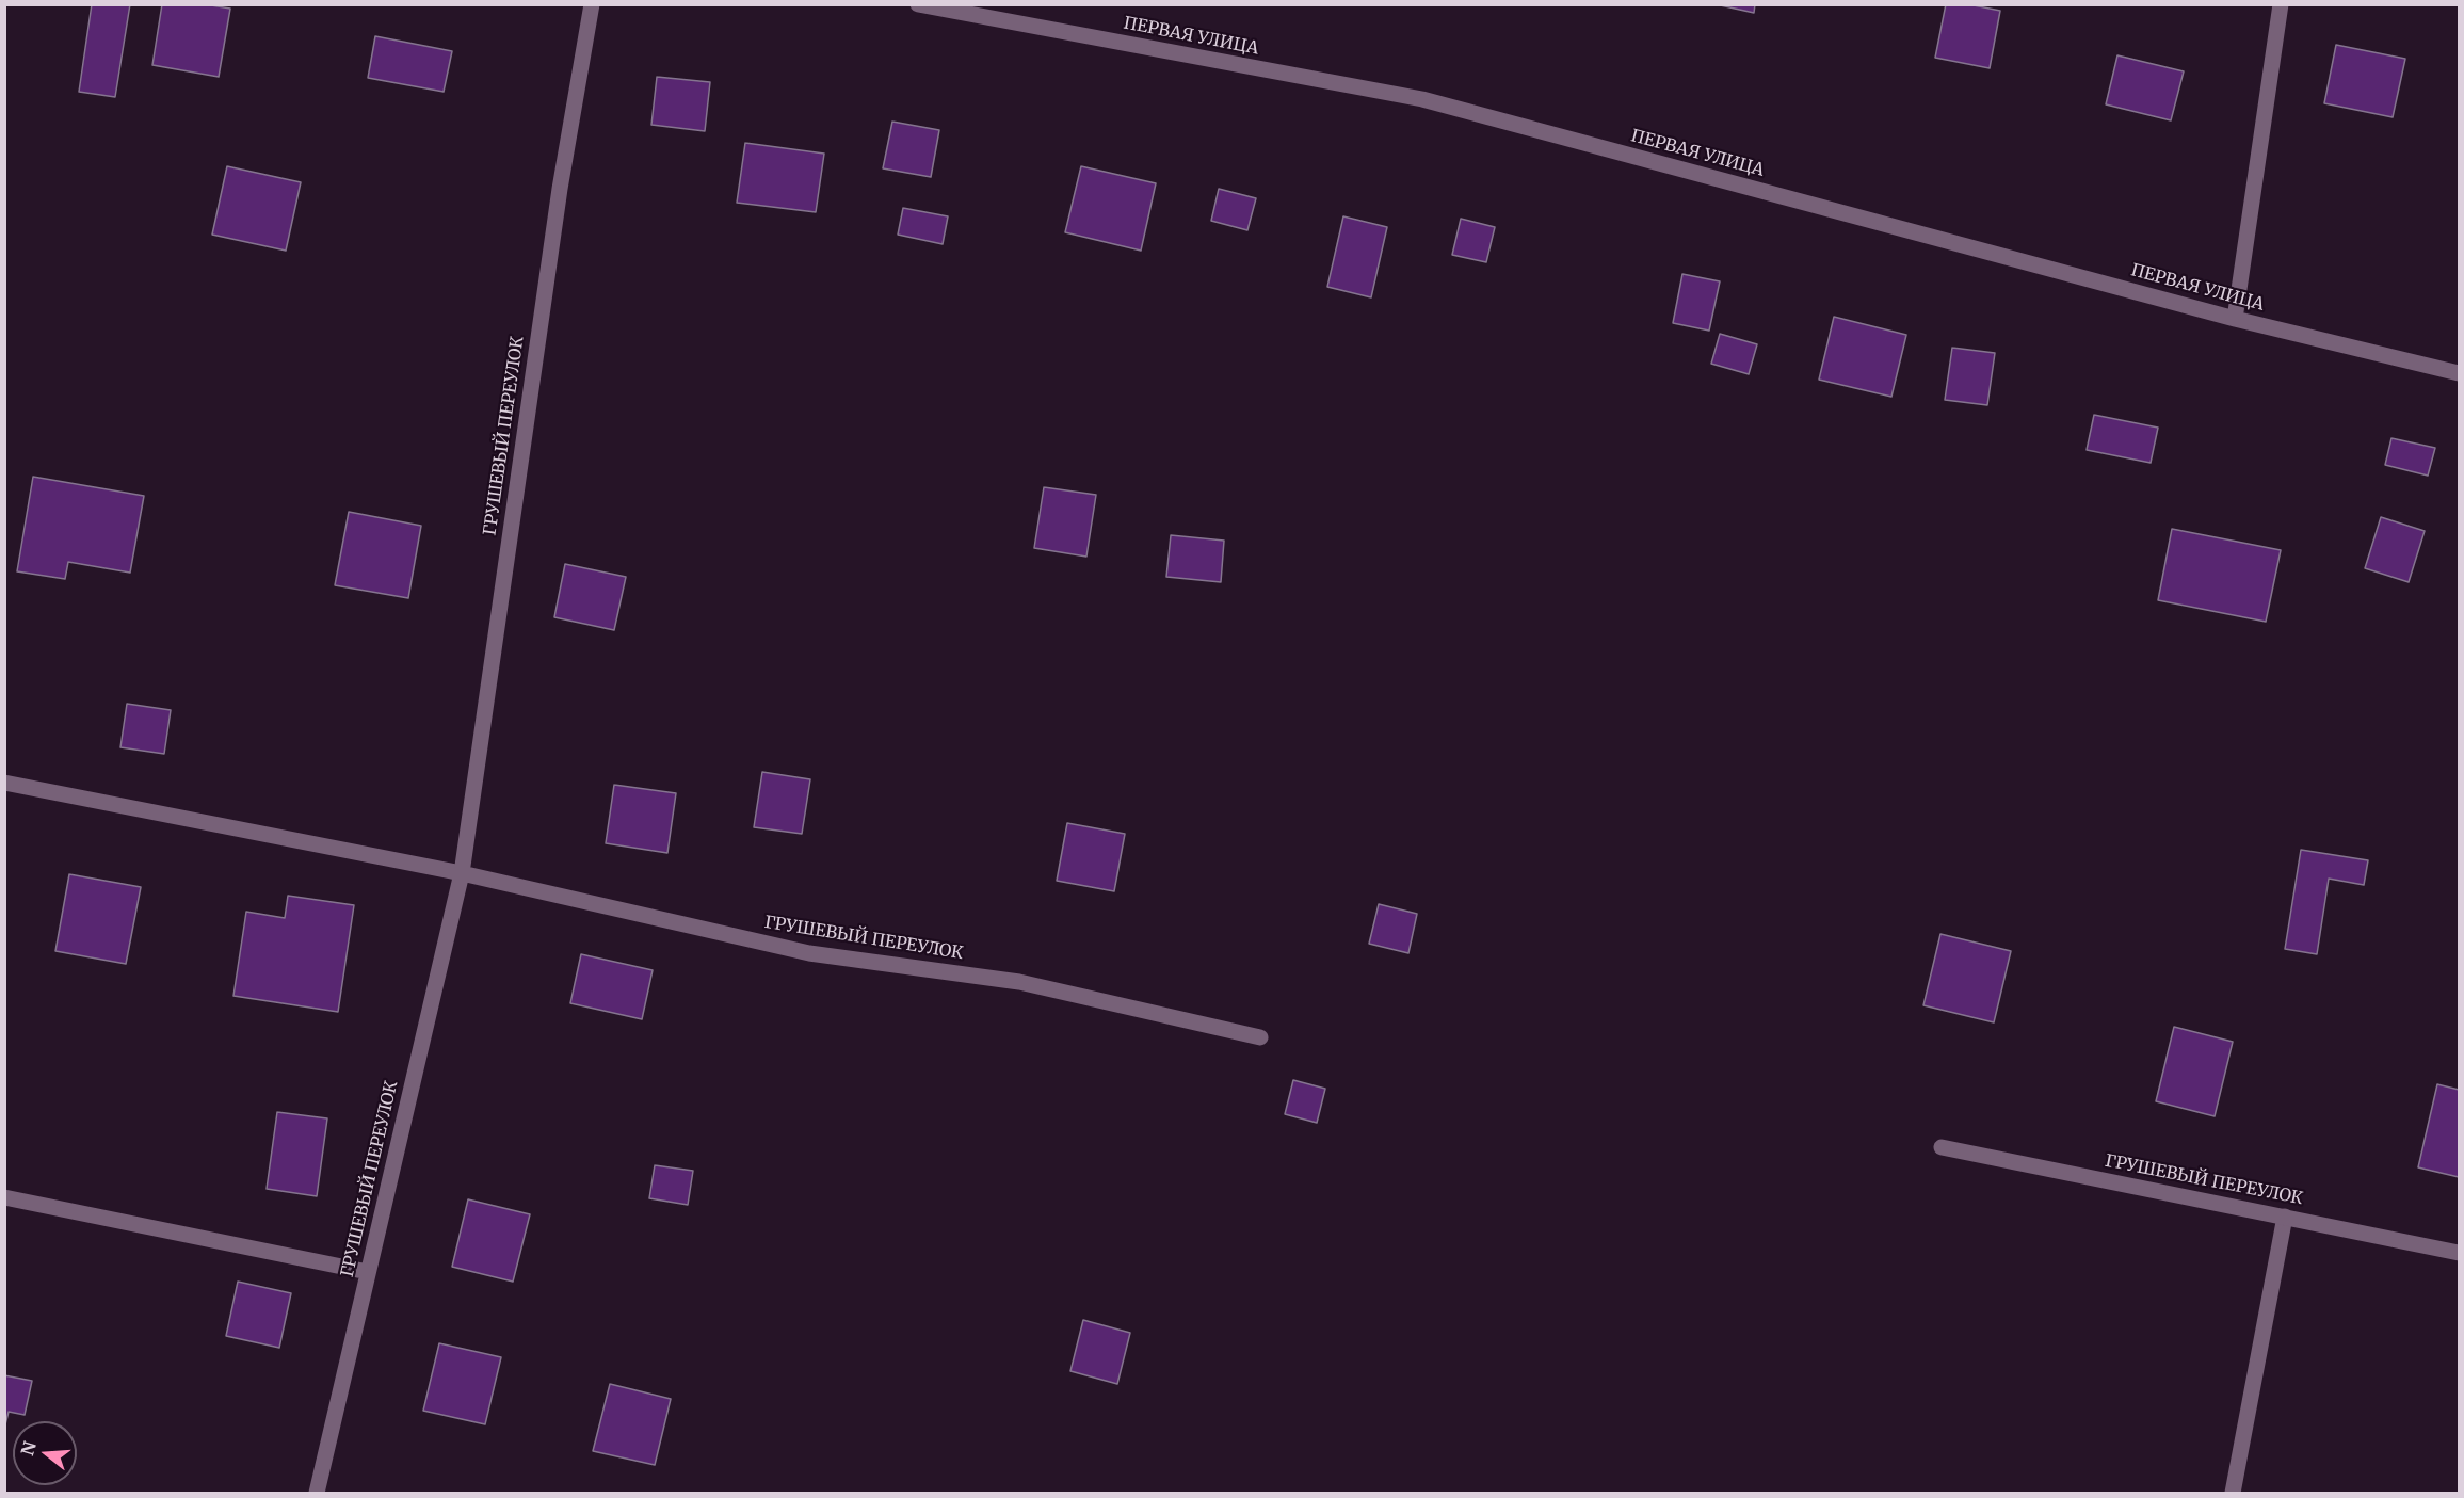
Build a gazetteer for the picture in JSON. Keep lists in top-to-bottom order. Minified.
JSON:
{"streets":{"street":["ПЕРВАЯ УЛИЦА","ГРУШЕВЫЙ ПЕРЕУЛОК"]},"north":"left"}
